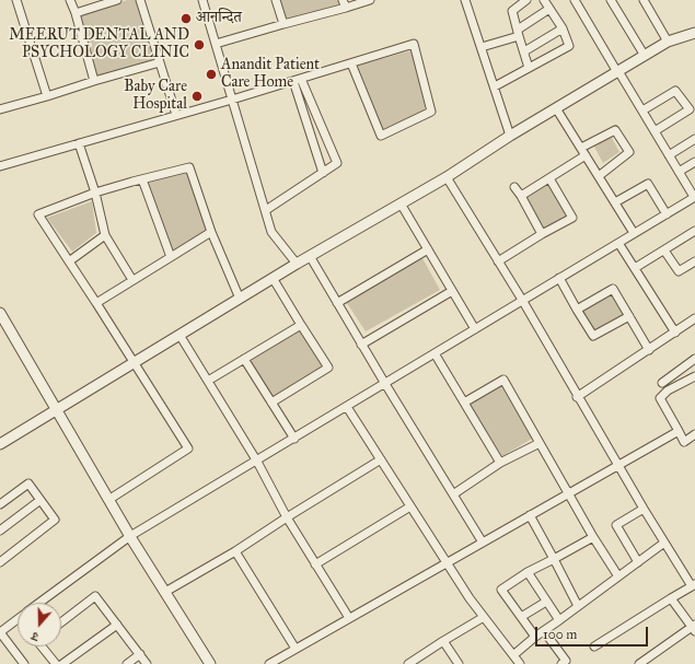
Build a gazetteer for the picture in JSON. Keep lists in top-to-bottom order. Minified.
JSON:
{"places":["आनन्दित","MEERUT DENTAL AND PSYCHOLOGY CLINIC","Anandit Patient Care Home","Baby Care Hospital"],"scale_bar":"100 m","north":"bottom"}
